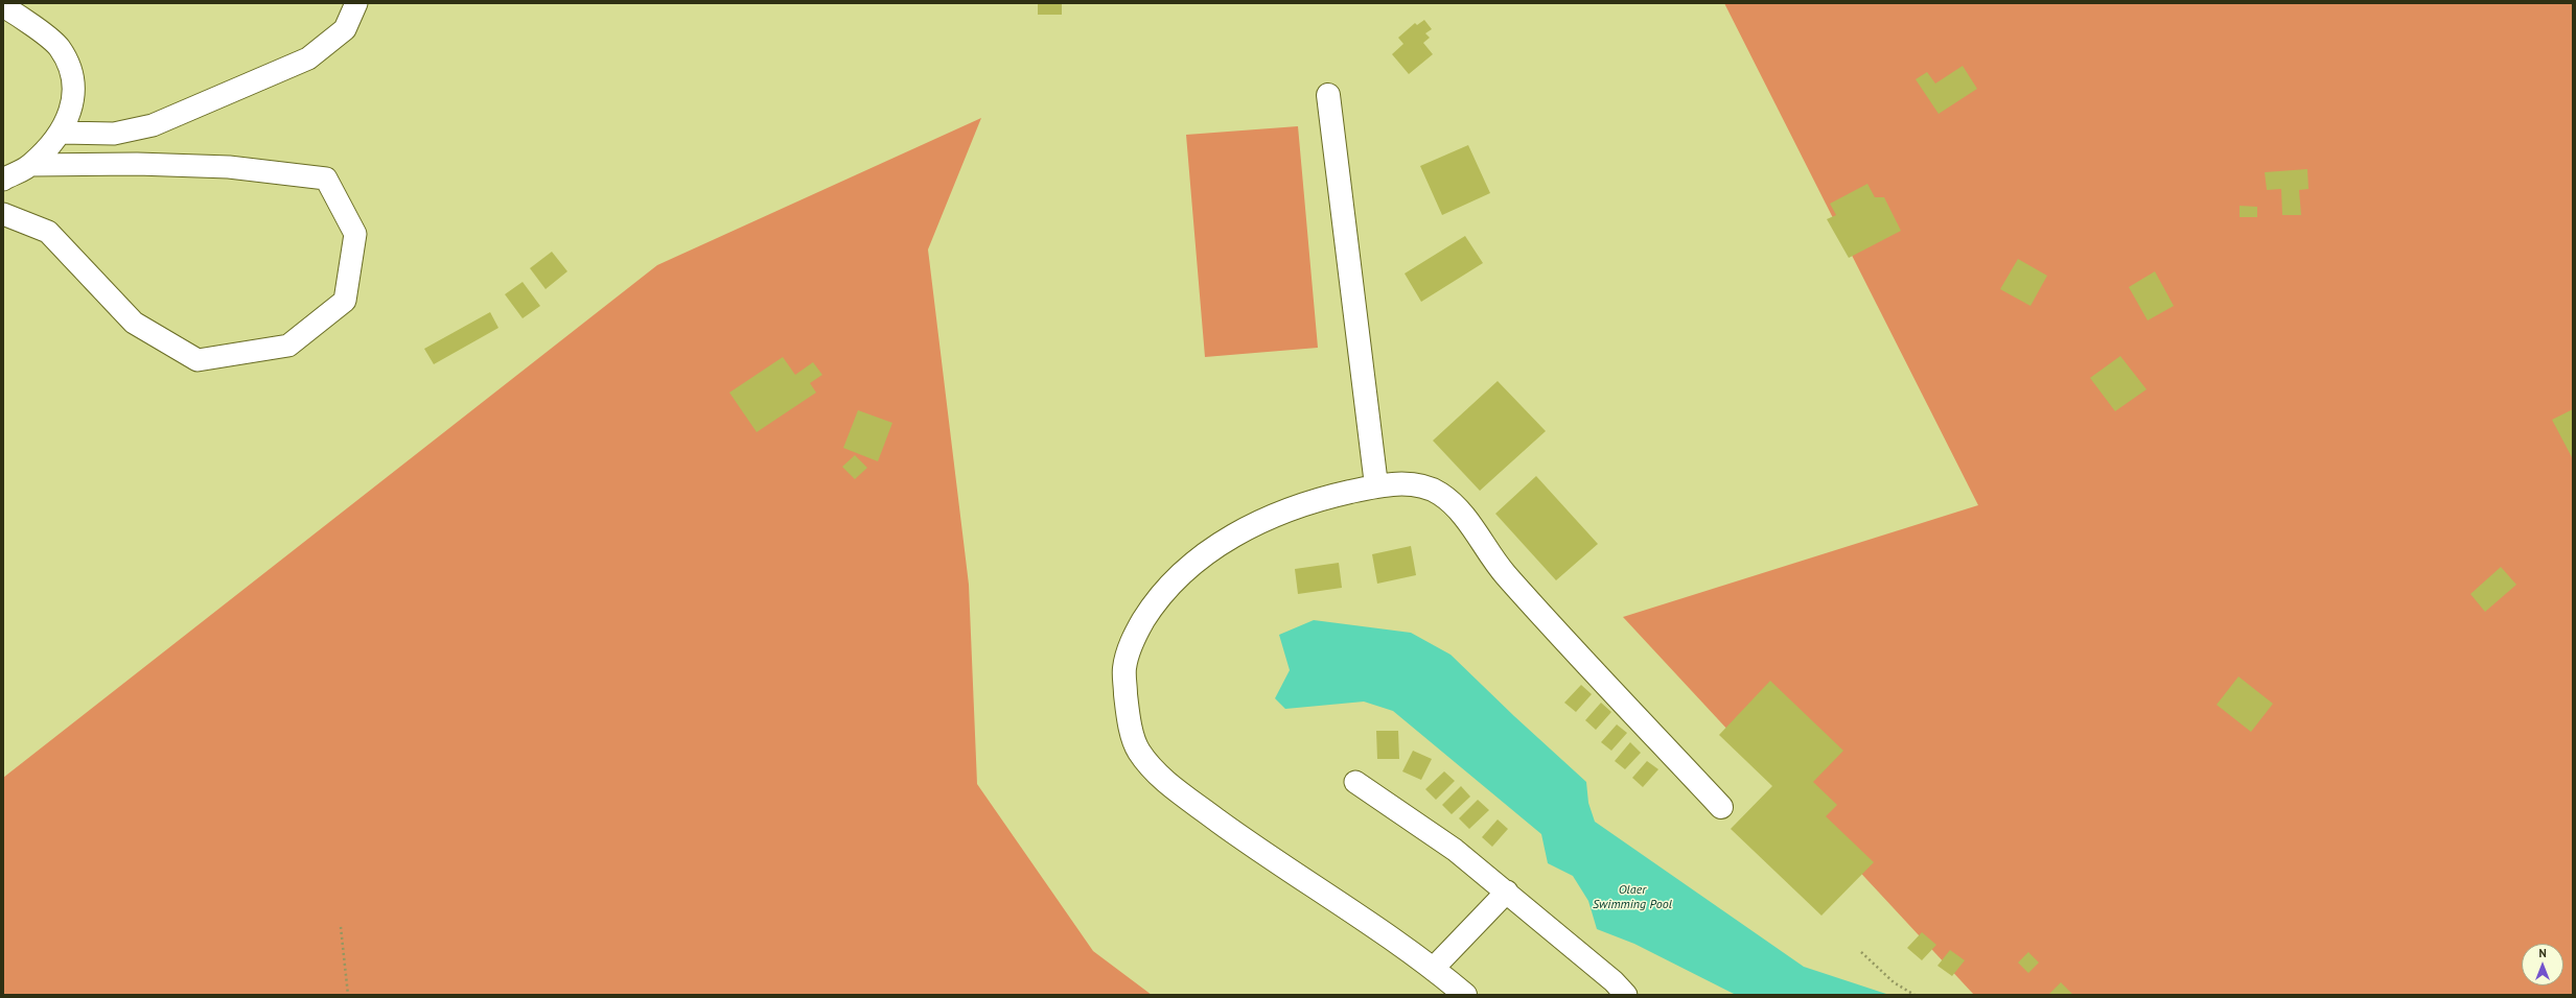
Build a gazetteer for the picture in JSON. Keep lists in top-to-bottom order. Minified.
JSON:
{"water":["Olaer Swimming Pool"],"north":"top"}
